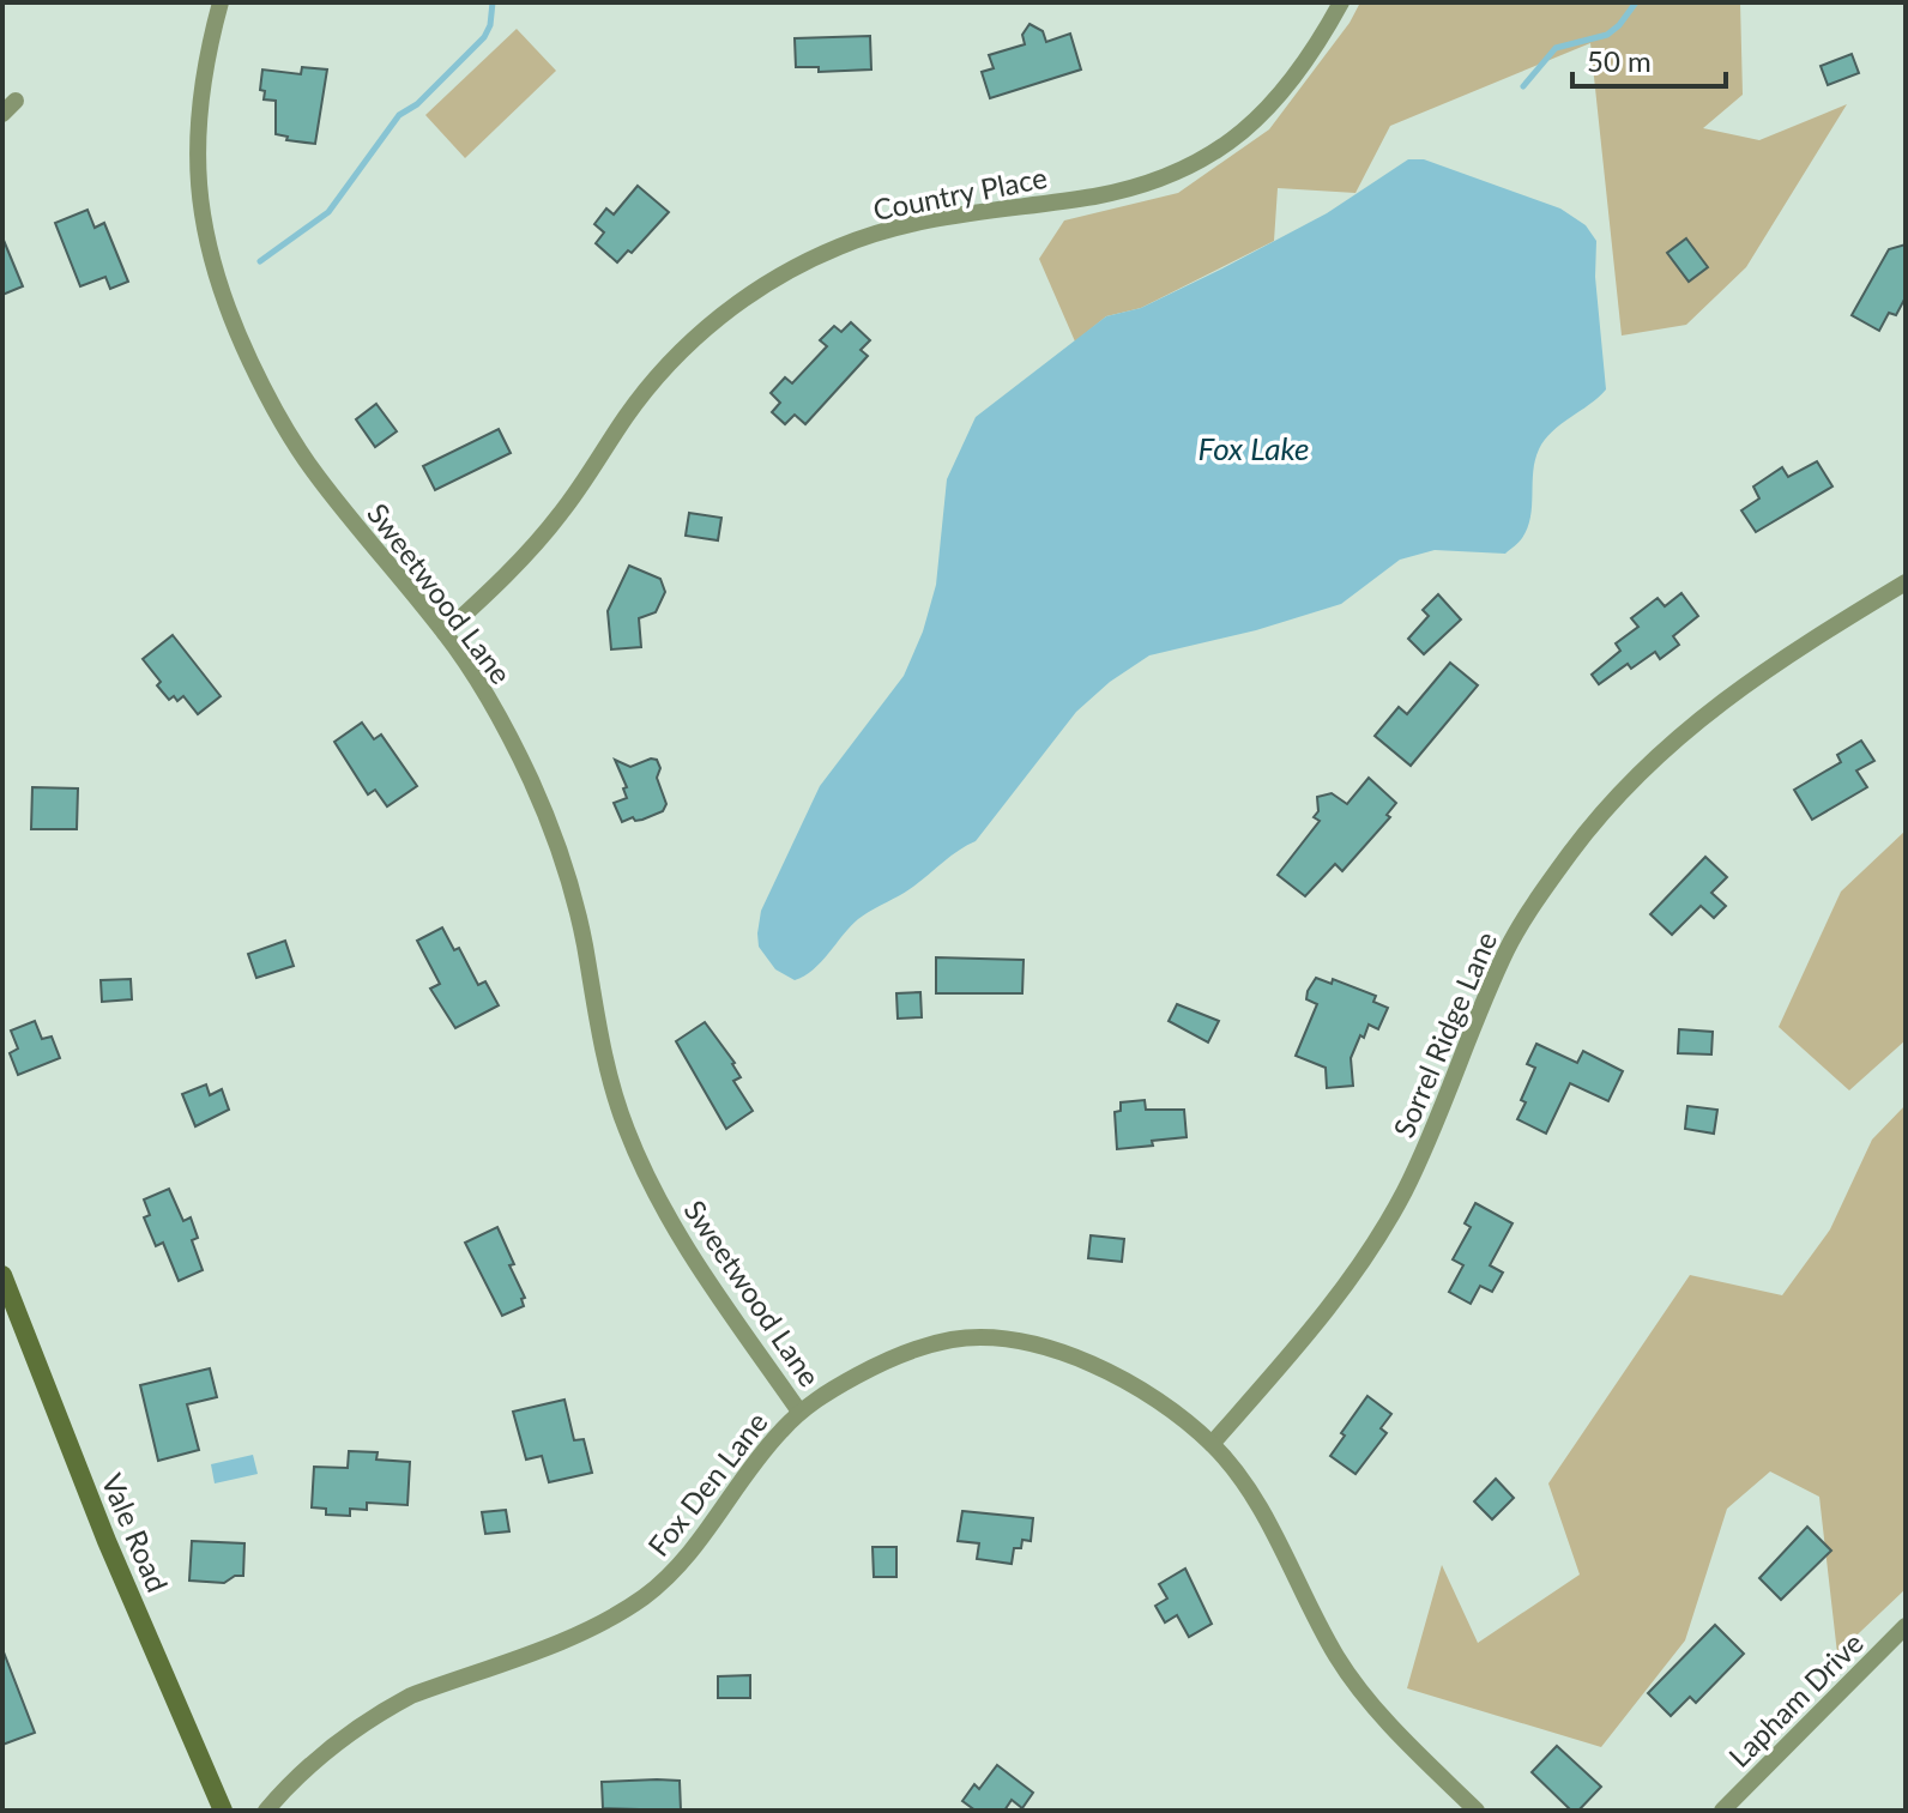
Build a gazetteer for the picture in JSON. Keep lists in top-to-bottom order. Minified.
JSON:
{"streets":{"main road":["Vale Road"],"street":["Country Place","Sweetwood Lane","Sorrel Ridge Lane","Fox Den Lane","Lapham Drive"]},"crossings":[["Country Place","Sweetwood Lane"],["Sweetwood Lane","Fox Den Lane"],["Sorrel Ridge Lane","Fox Den Lane"]],"water":["Fox Lake"],"scale_bar":"50 m"}
